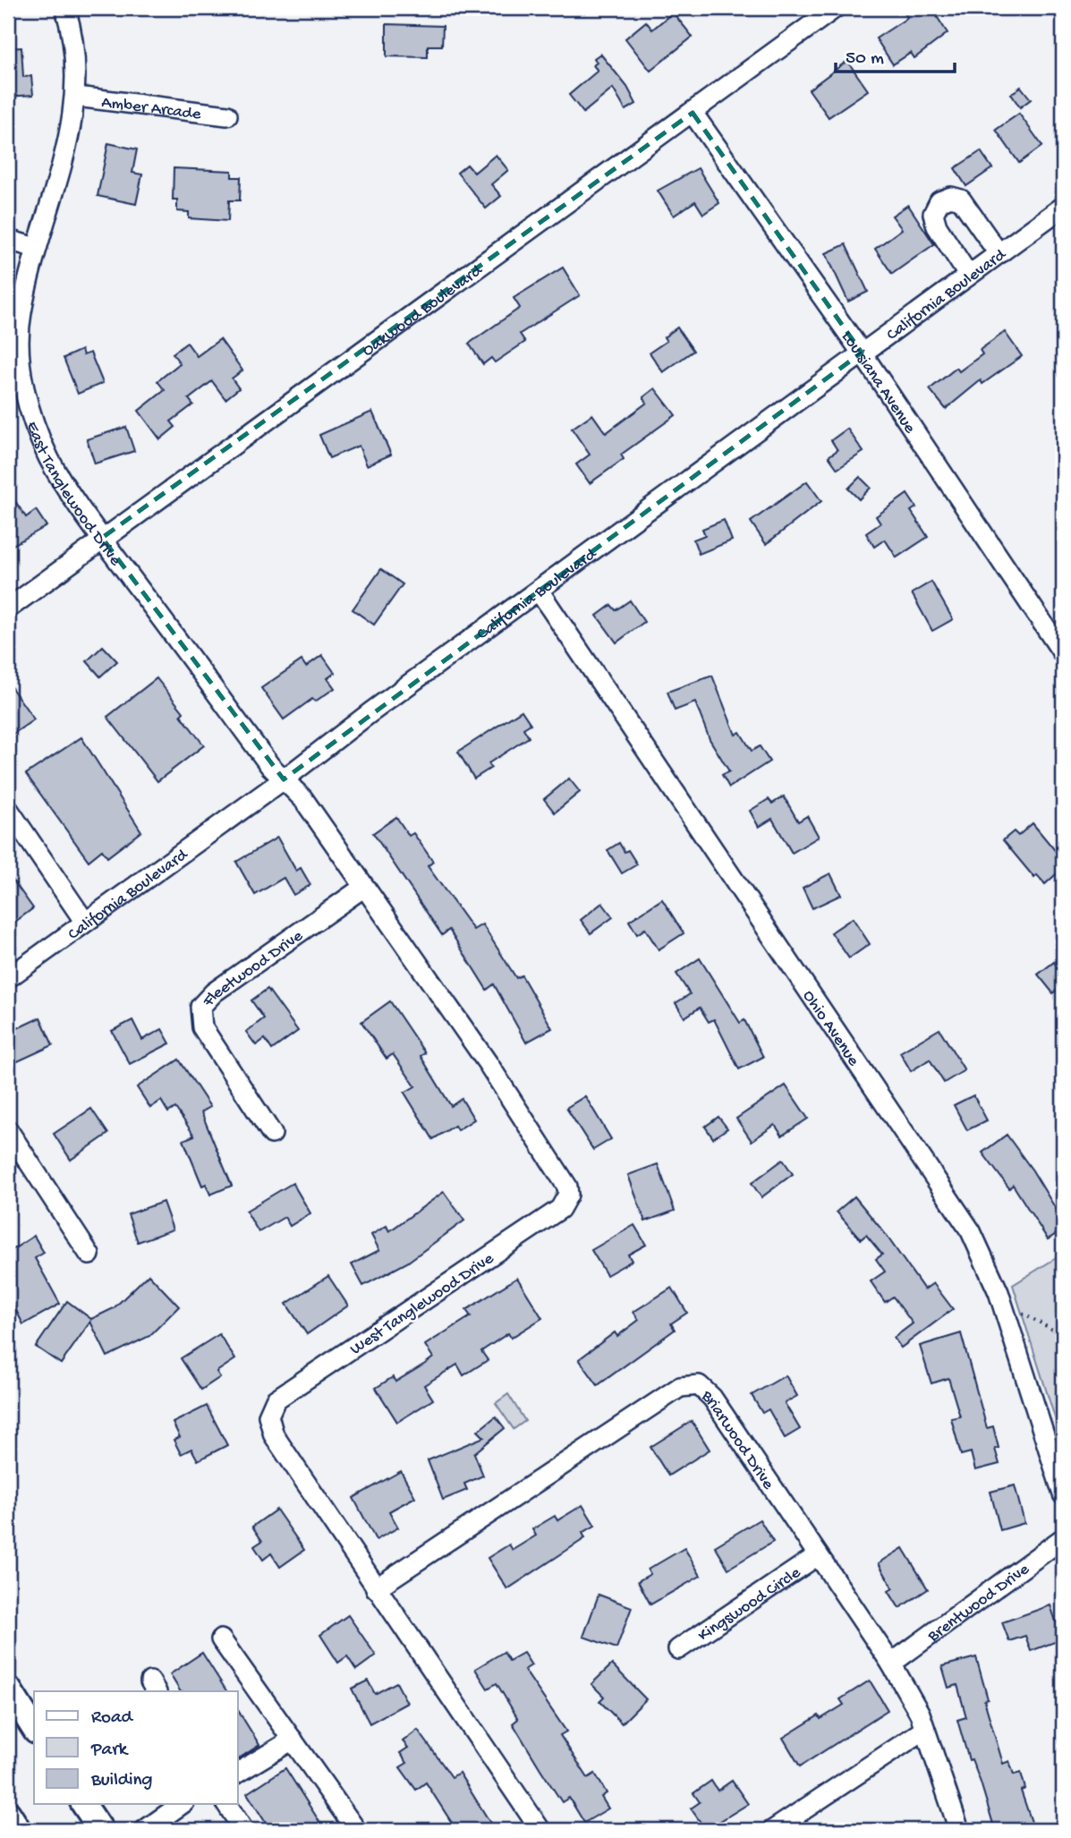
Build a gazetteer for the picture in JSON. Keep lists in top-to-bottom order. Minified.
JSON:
{"streets":{"street":["Amber Arcade","California Boulevard","Oakwood Boulevard","Louisiana Avenue","East Tanglewood Drive","Fleetwood Drive","Ohio Avenue","West Tanglewood Drive","Briarwood Drive","Brentwood Drive","Kingswood Circle"]},"crossings":[["Amber Arcade","East Tanglewood Drive"],["California Boulevard","Louisiana Avenue"],["California Boulevard","East Tanglewood Drive"],["California Boulevard","Ohio Avenue"],["California Boulevard","West Tanglewood Drive"],["Oakwood Boulevard","Louisiana Avenue"],["Oakwood Boulevard","East Tanglewood Drive"],["East Tanglewood Drive","West Tanglewood Drive"],["Fleetwood Drive","West Tanglewood Drive"],["West Tanglewood Drive","Briarwood Drive"],["Briarwood Drive","Brentwood Drive"],["Briarwood Drive","Kingswood Circle"]],"legend":["Road","Park","Building"],"scale_bar":"50 m"}
